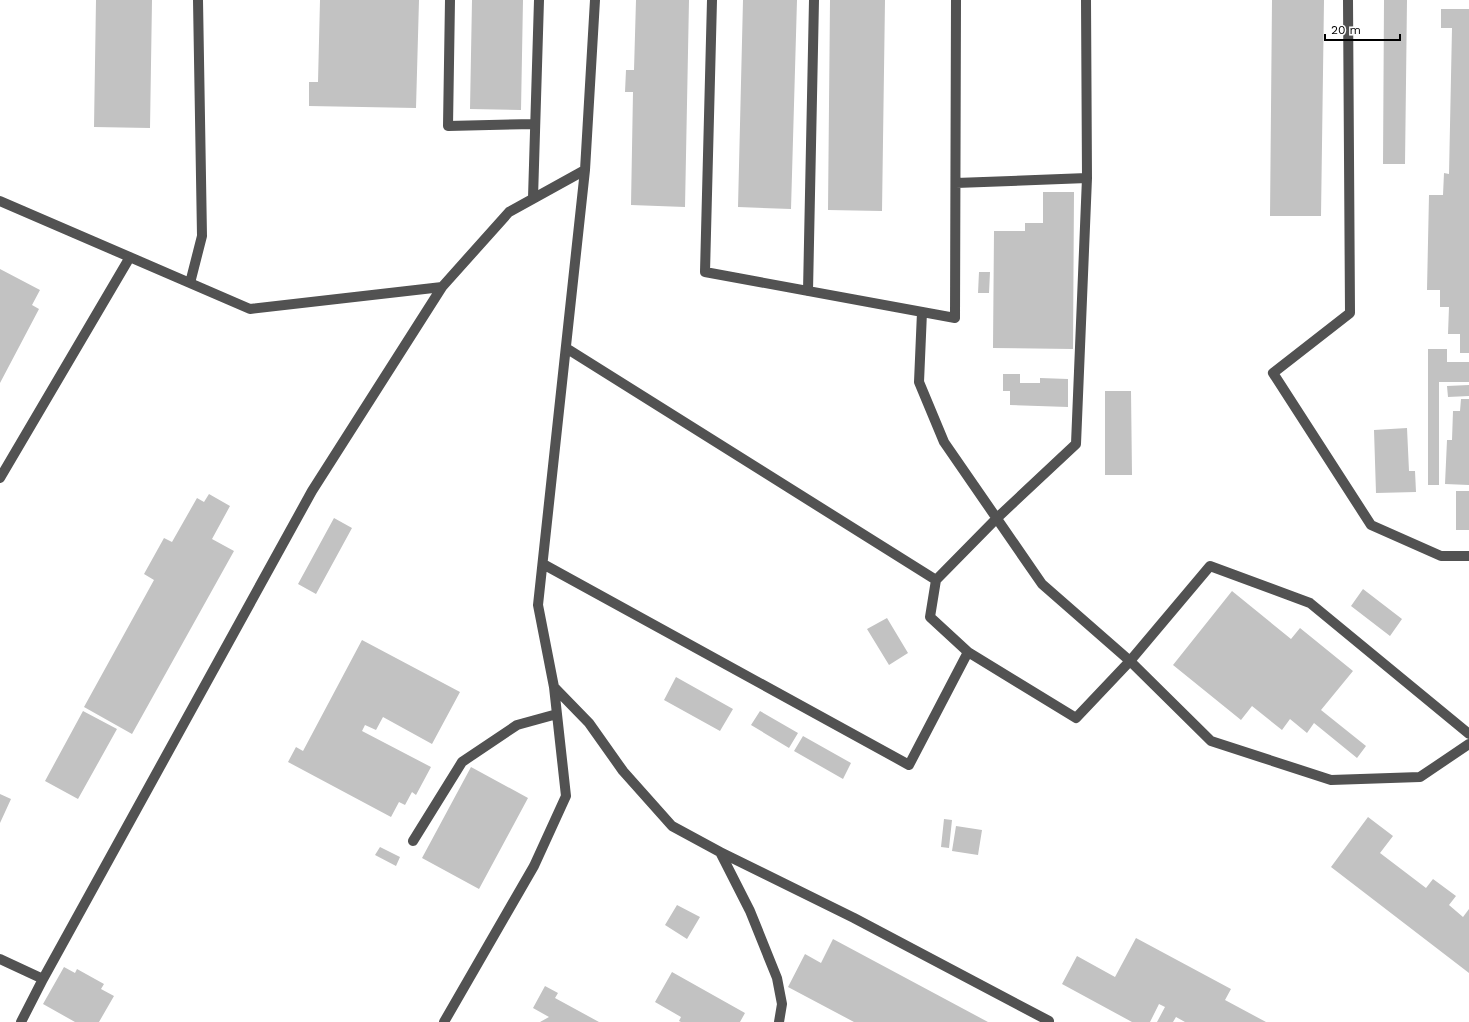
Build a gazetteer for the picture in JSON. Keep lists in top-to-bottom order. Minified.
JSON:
{"scale_bar":"20 m"}
